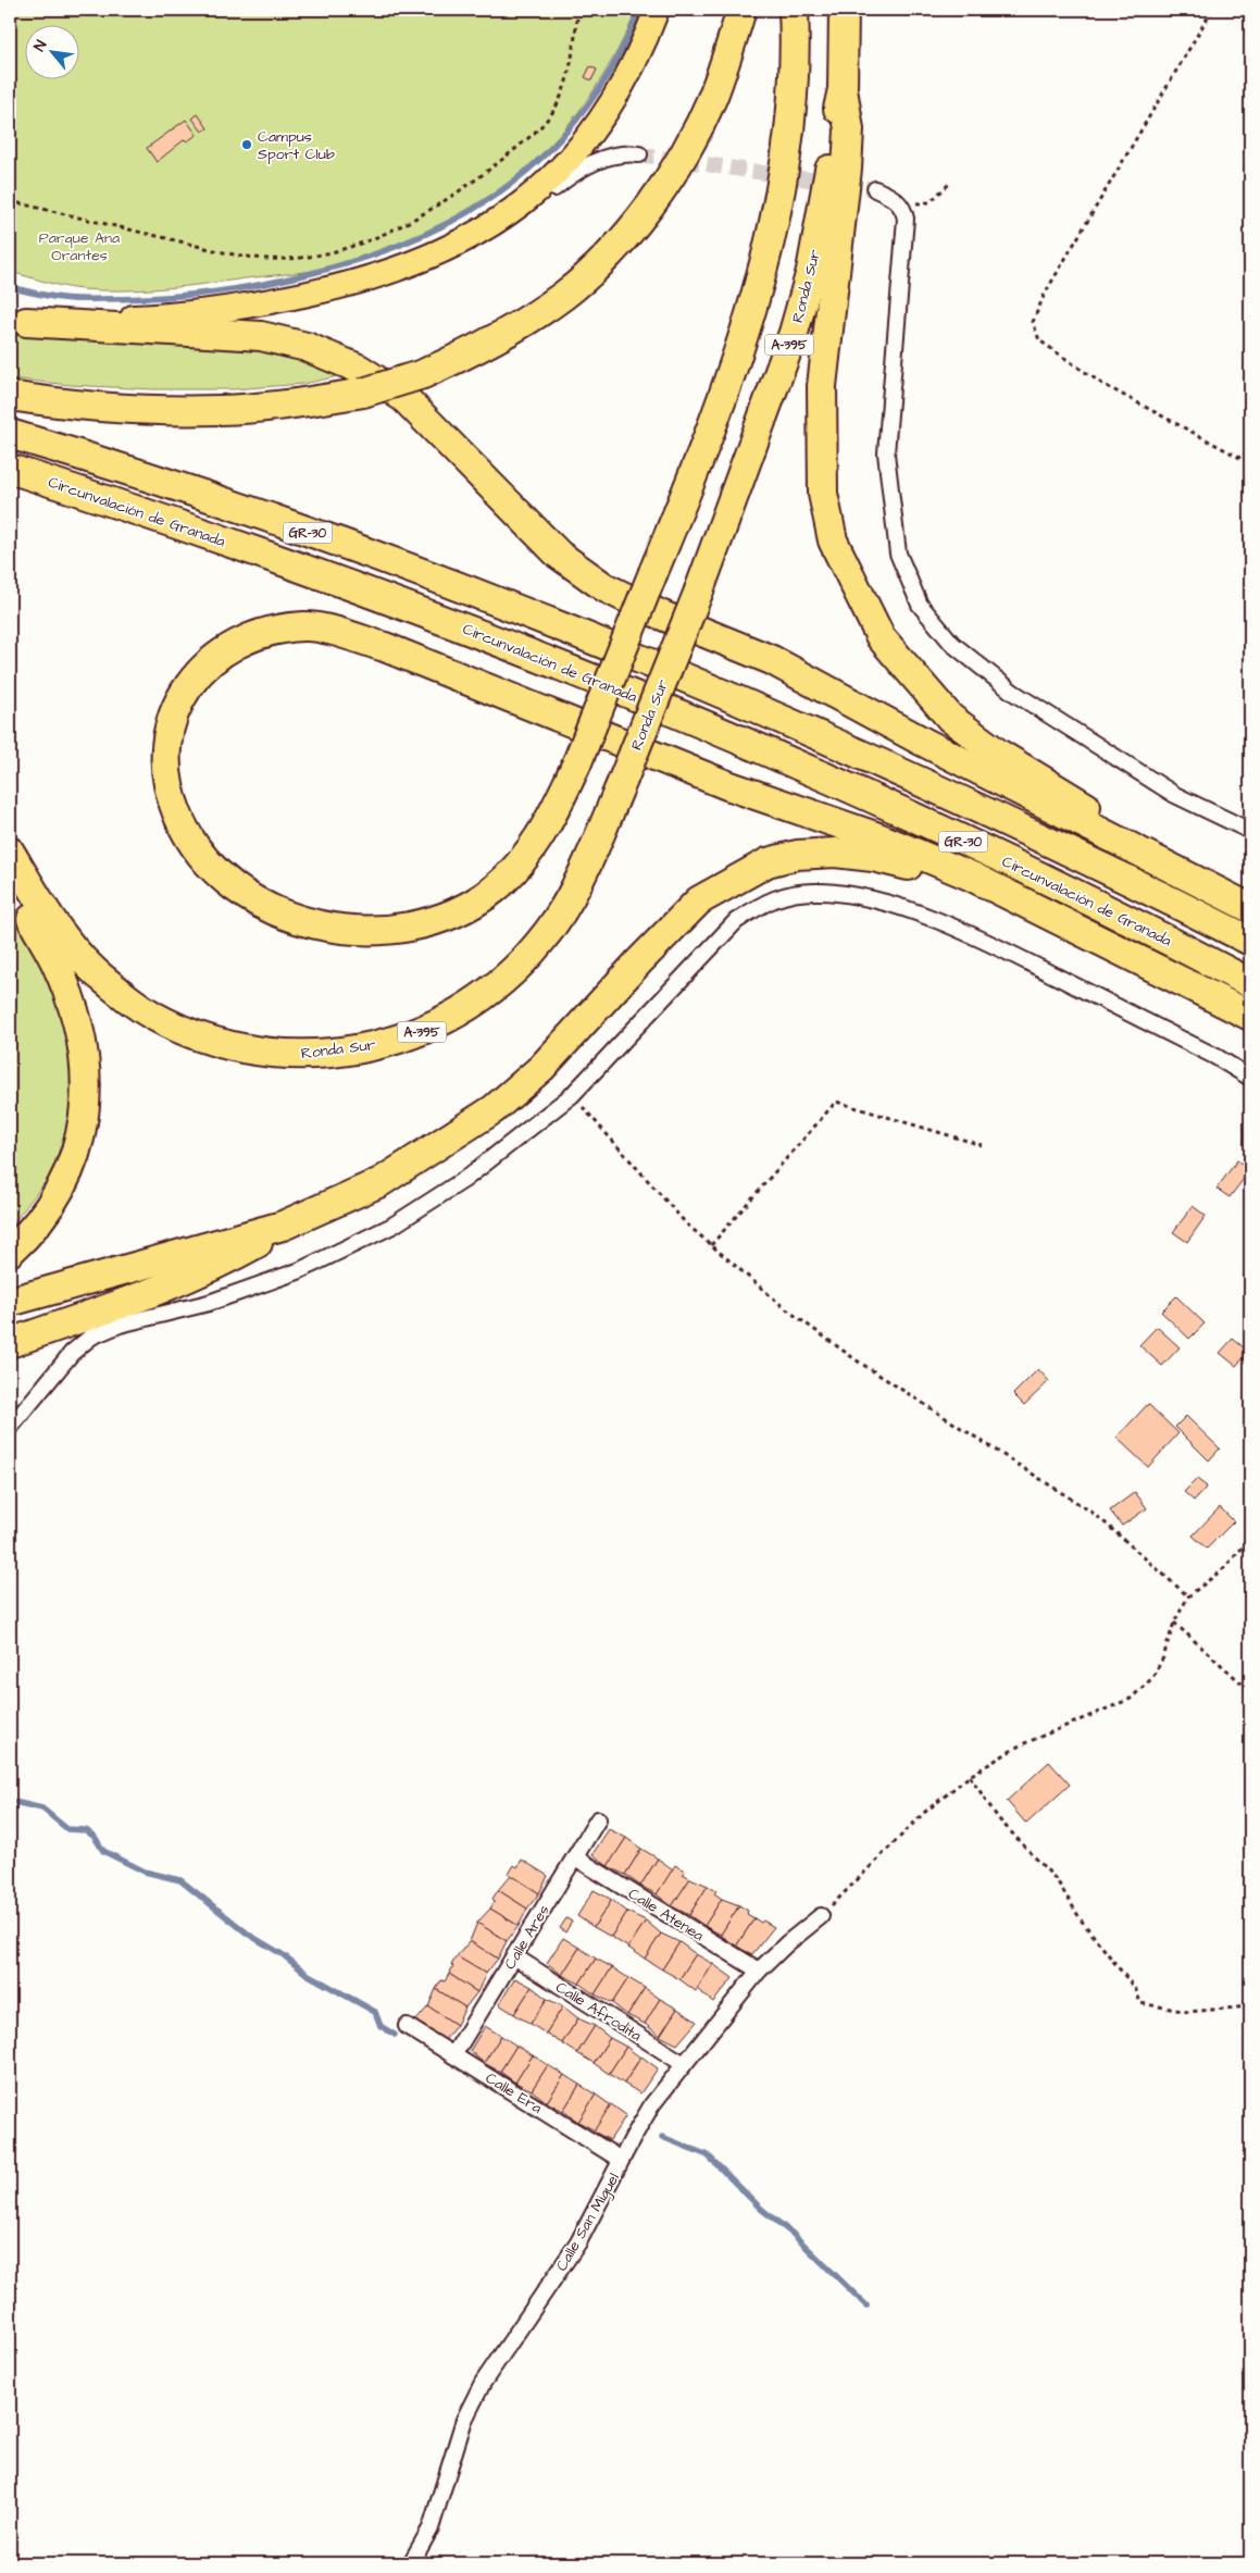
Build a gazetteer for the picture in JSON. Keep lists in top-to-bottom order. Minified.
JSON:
{"streets":{"highway":["Ronda Sur","A-395","Circunvalación de Granada","GR-30"],"street":["Calle Atenea","Calle Ares","Calle Afrodita","Calle Era","Calle San Miguel"]},"crossings":[["Calle Atenea","Calle Ares"],["Calle Atenea","Calle San Miguel"],["Calle Ares","Calle Afrodita"],["Calle Ares","Calle Era"],["Calle Afrodita","Calle San Miguel"],["Calle Era","Calle San Miguel"]],"parks":["Parque Ana Orantes"],"places":["Campus Sport Club"],"north":"top left"}
